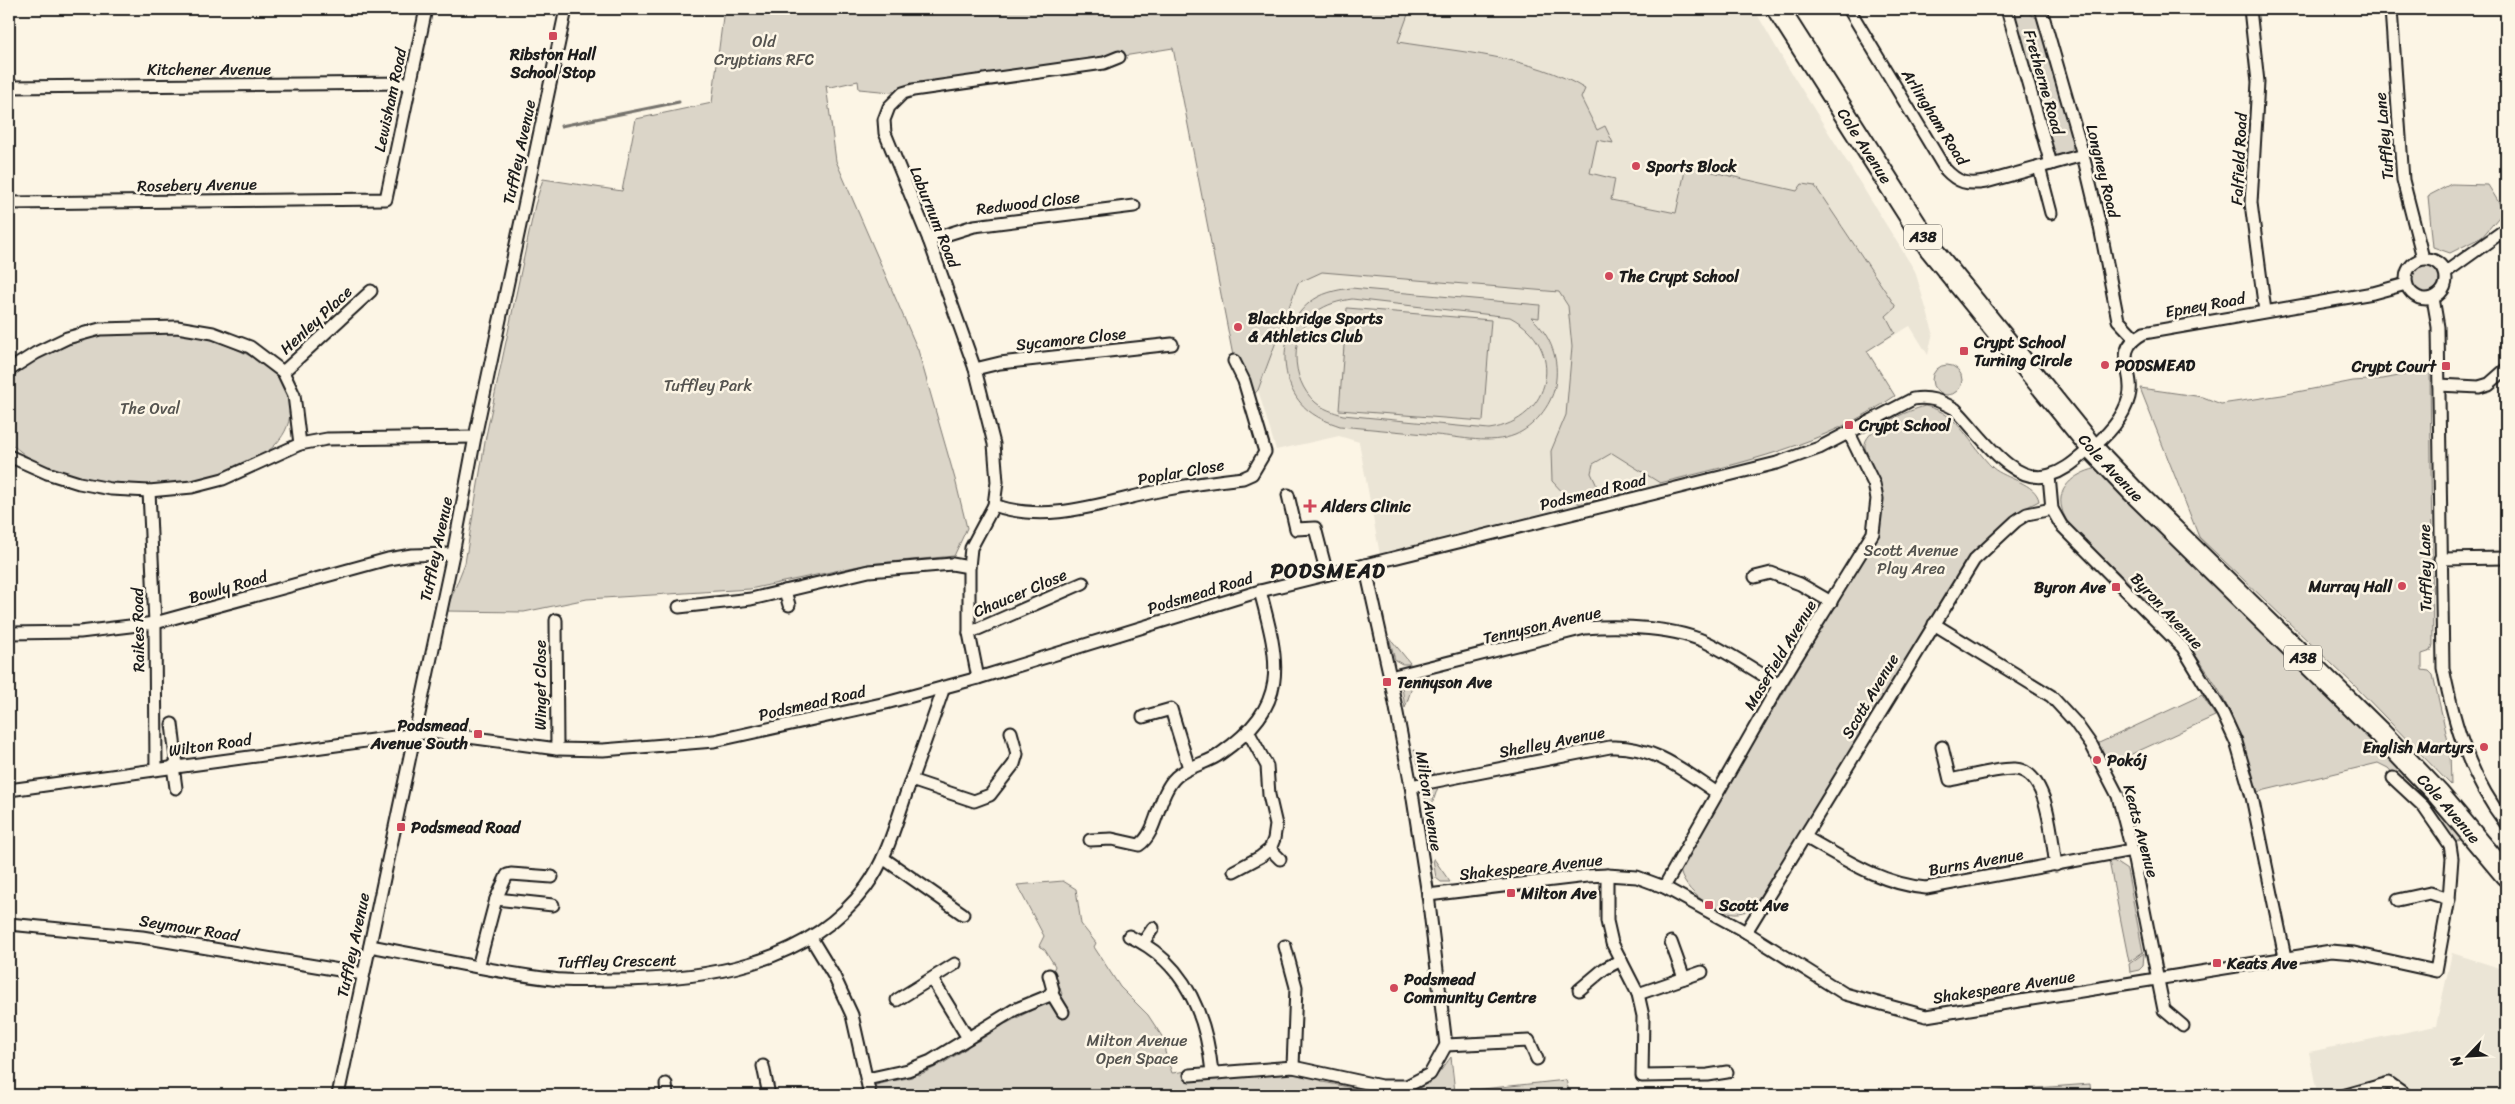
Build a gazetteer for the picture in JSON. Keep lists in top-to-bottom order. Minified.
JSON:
{"streets":{"highway":["Cole Avenue","A38"],"street":["Kitchener Avenue","Fretherne Road","Lewisham Road","Arlingham Road","Tuffley Lane","Tuffley Avenue","Falfield Road","Longney Road","Rosebery Avenue","Redwood Close","Laburnum Road","Epney Road","Henley Place","Sycamore Close","Poplar Close","Podsmead Road","Bowly Road","Chaucer Close","Byron Avenue","Tennyson Avenue","Raikes Road","Masefield Avenue","Winget Close","Scott Avenue","Shelley Avenue","Wilton Road","Milton Avenue","Keats Avenue","Burns Avenue","Shakespeare Avenue","Seymour Road","Tuffley Crescent"]},"crossings":[["Kitchener Avenue","Lewisham Road"],["Fretherne Road","Arlingham Road"],["Lewisham Road","Rosebery Avenue"],["Arlingham Road","Longney Road"],["Tuffley Lane","Epney Road"],["Tuffley Avenue","Podsmead Road"],["Tuffley Avenue","Bowly Road"],["Tuffley Avenue","Wilton Road"],["Tuffley Avenue","Seymour Road"],["Tuffley Avenue","Tuffley Crescent"],["Falfield Road","Epney Road"],["Longney Road","Epney Road"],["Redwood Close","Laburnum Road"],["Laburnum Road","Sycamore Close"],["Laburnum Road","Poplar Close"],["Laburnum Road","Podsmead Road"],["Laburnum Road","Chaucer Close"],["Podsmead Road","Byron Avenue"],["Podsmead Road","Masefield Avenue"],["Podsmead Road","Winget Close"],["Podsmead Road","Wilton Road"],["Podsmead Road","Milton Avenue"],["Podsmead Road","Tuffley Crescent"],["Bowly Road","Raikes Road"],["Byron Avenue","Scott Avenue"],["Byron Avenue","Shakespeare Avenue"],["Tennyson Avenue","Masefield Avenue"],["Tennyson Avenue","Milton Avenue"],["Raikes Road","Wilton Road"],["Masefield Avenue","Shelley Avenue"],["Masefield Avenue","Shakespeare Avenue"],["Scott Avenue","Keats Avenue"],["Scott Avenue","Burns Avenue"],["Scott Avenue","Shakespeare Avenue"],["Shelley Avenue","Milton Avenue"],["Milton Avenue","Shakespeare Avenue"],["Keats Avenue","Burns Avenue"],["Keats Avenue","Shakespeare Avenue"]],"districts":["PODSMEAD"],"parks":["Old Cryptians RFC","Tuffley Park","The Oval","Scott Avenue Play Area","Milton Avenue Open Space"],"places":{"transit":["Ribston Hall School Stop","Crypt School Turning Circle","Crypt Court","Crypt School","Byron Ave","Tennyson Ave","Podsmead Avenue South","Podsmead Road","Milton Ave","Scott Ave","Keats Ave"],"other":["Sports Block","The Crypt School","Blackbridge Sports & Athletics Club","PODSMEAD","Murray Hall","English Martyrs","Pokój","Podsmead Community Centre"],"health":["Alders Clinic"]},"north":"bottom left"}
